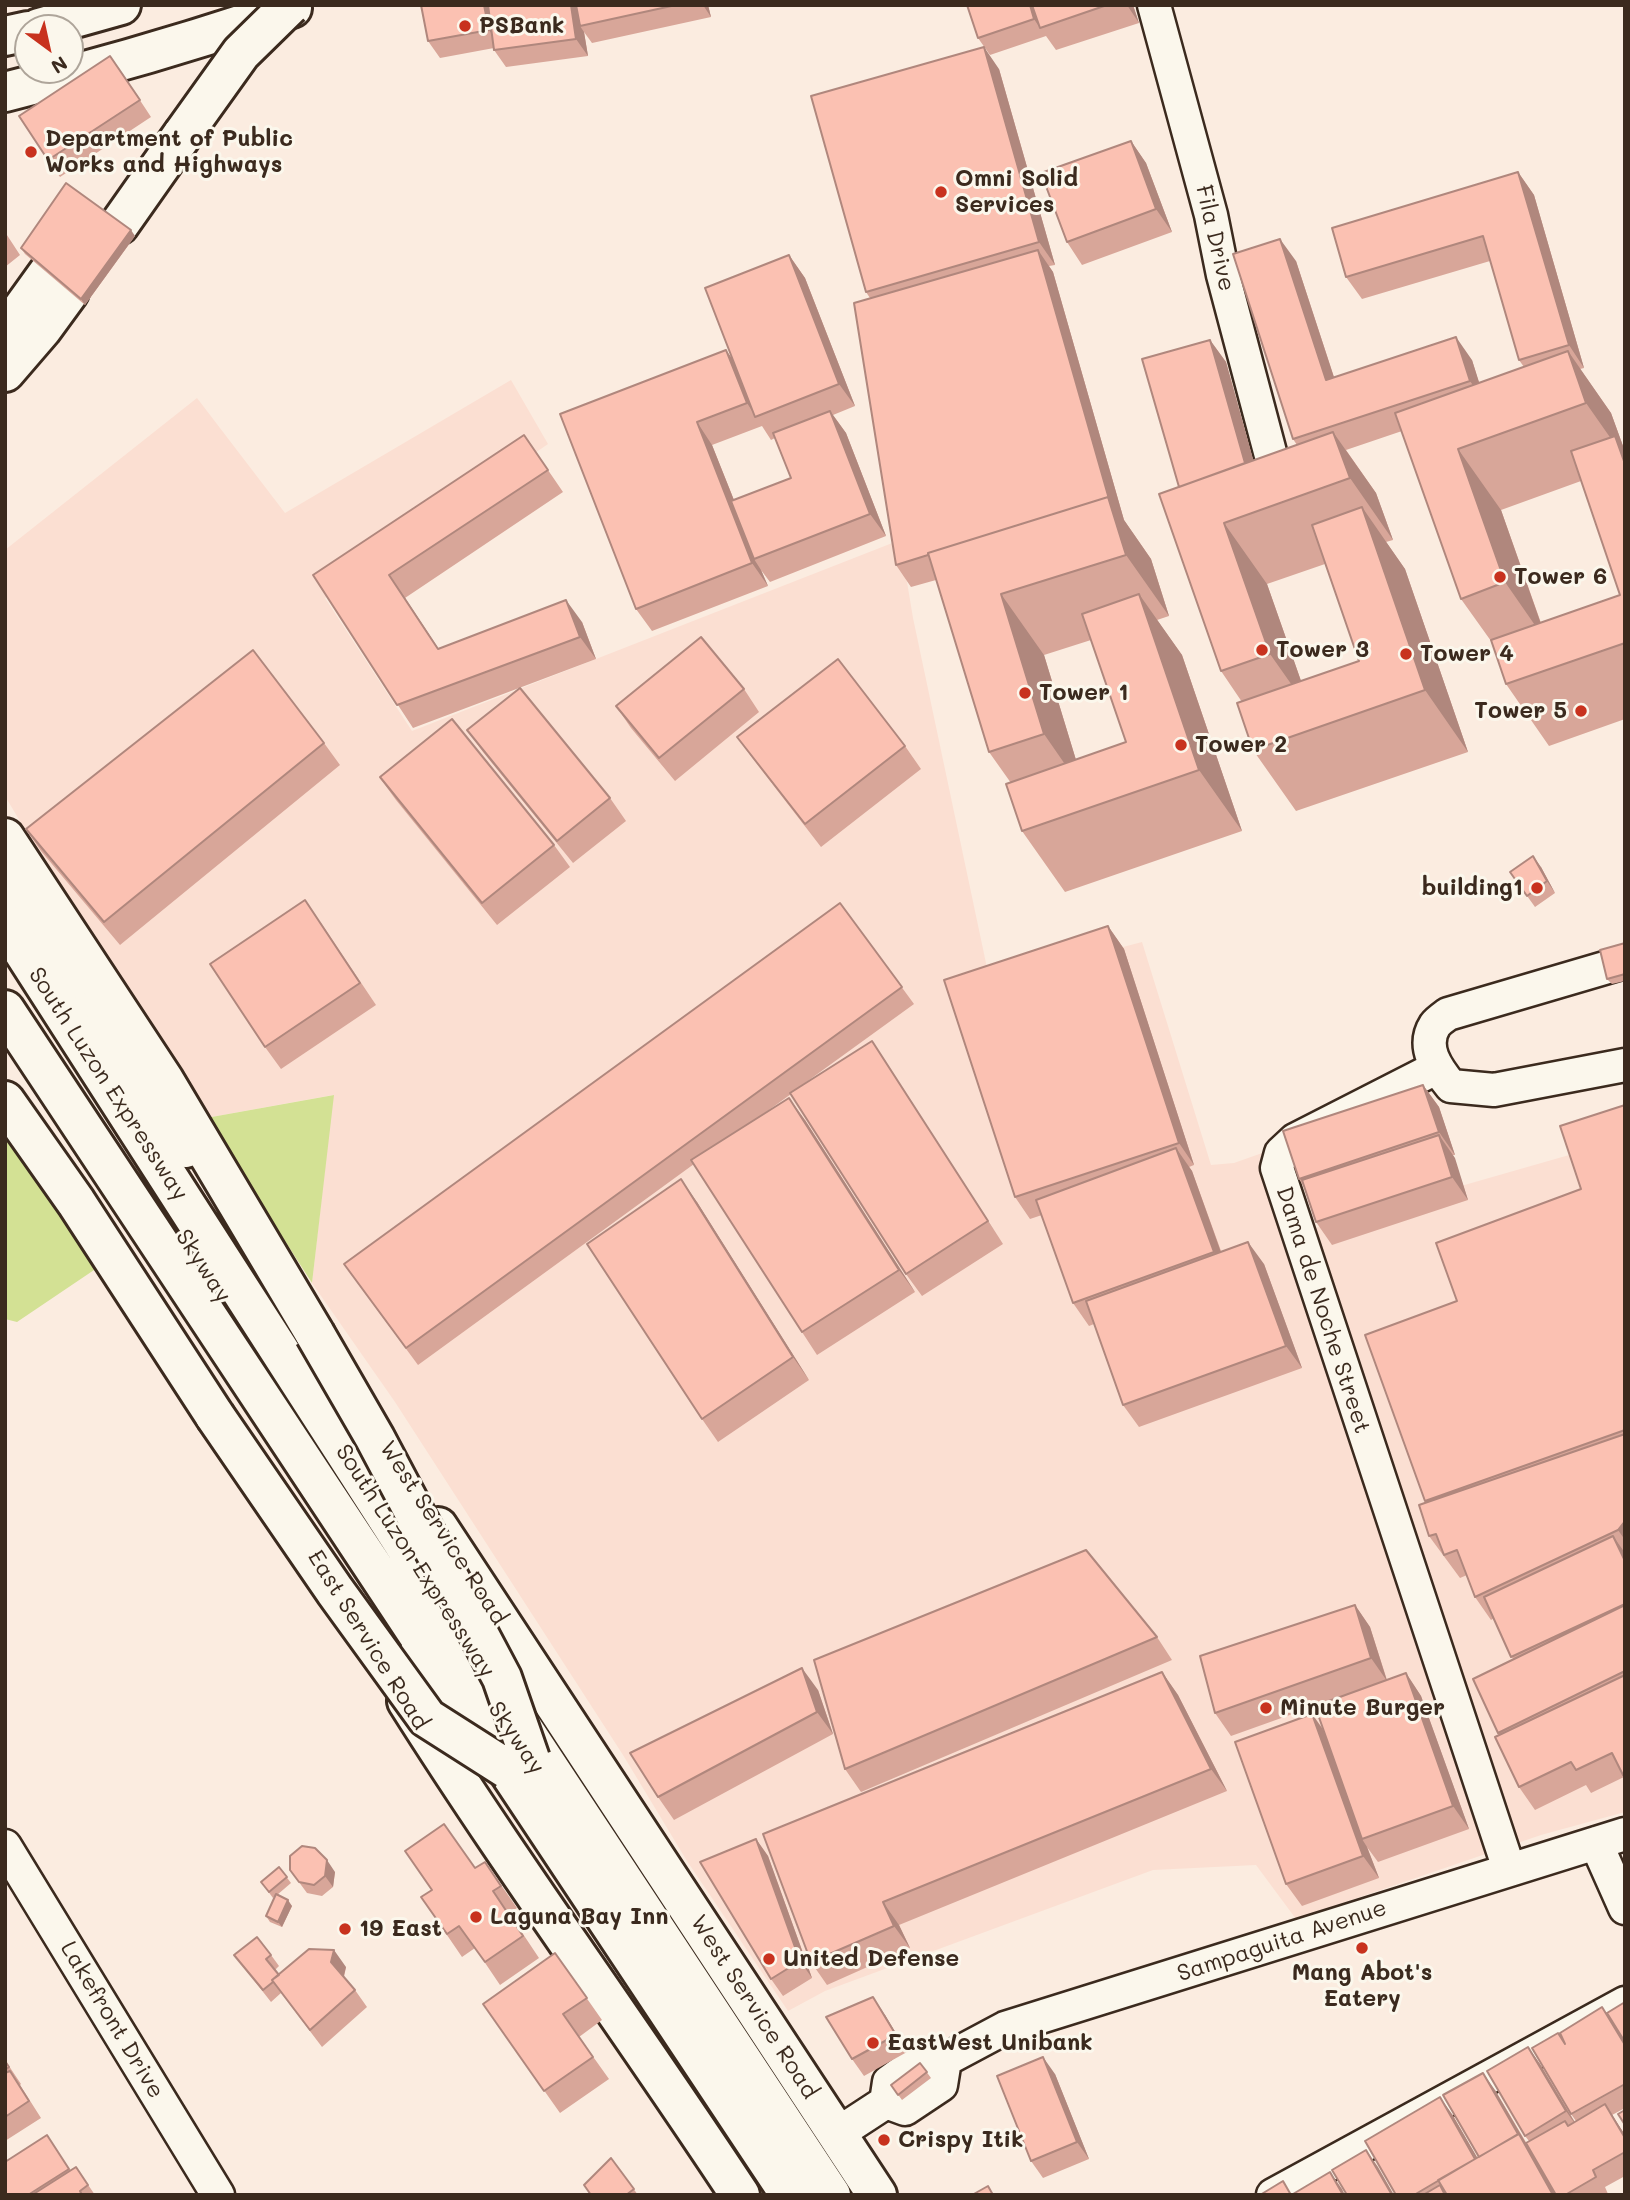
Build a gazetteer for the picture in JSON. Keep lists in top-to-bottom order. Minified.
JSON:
{"streets":{"main road":["South Luzon Expressway","Skyway","West Service Road","East Service Road"],"street":["Fila Drive","Dama de Noche Street","Sampaguita Avenue","Lakefront Drive"]},"crossings":[["Dama de Noche Street","Sampaguita Avenue"],["West Service Road","Sampaguita Avenue"]],"places":["PSBank","Department of Public Works and Highways","Omni Solid Services","Tower 6","Tower 3","Tower 4","Tower 1","Tower 5","Tower 2","building1","Minute Burger","Laguna Bay Inn","19 East","Mang Abot's Eatery","United Defense","EastWest Unibank","Crispy Itik"],"north":"bottom right"}
